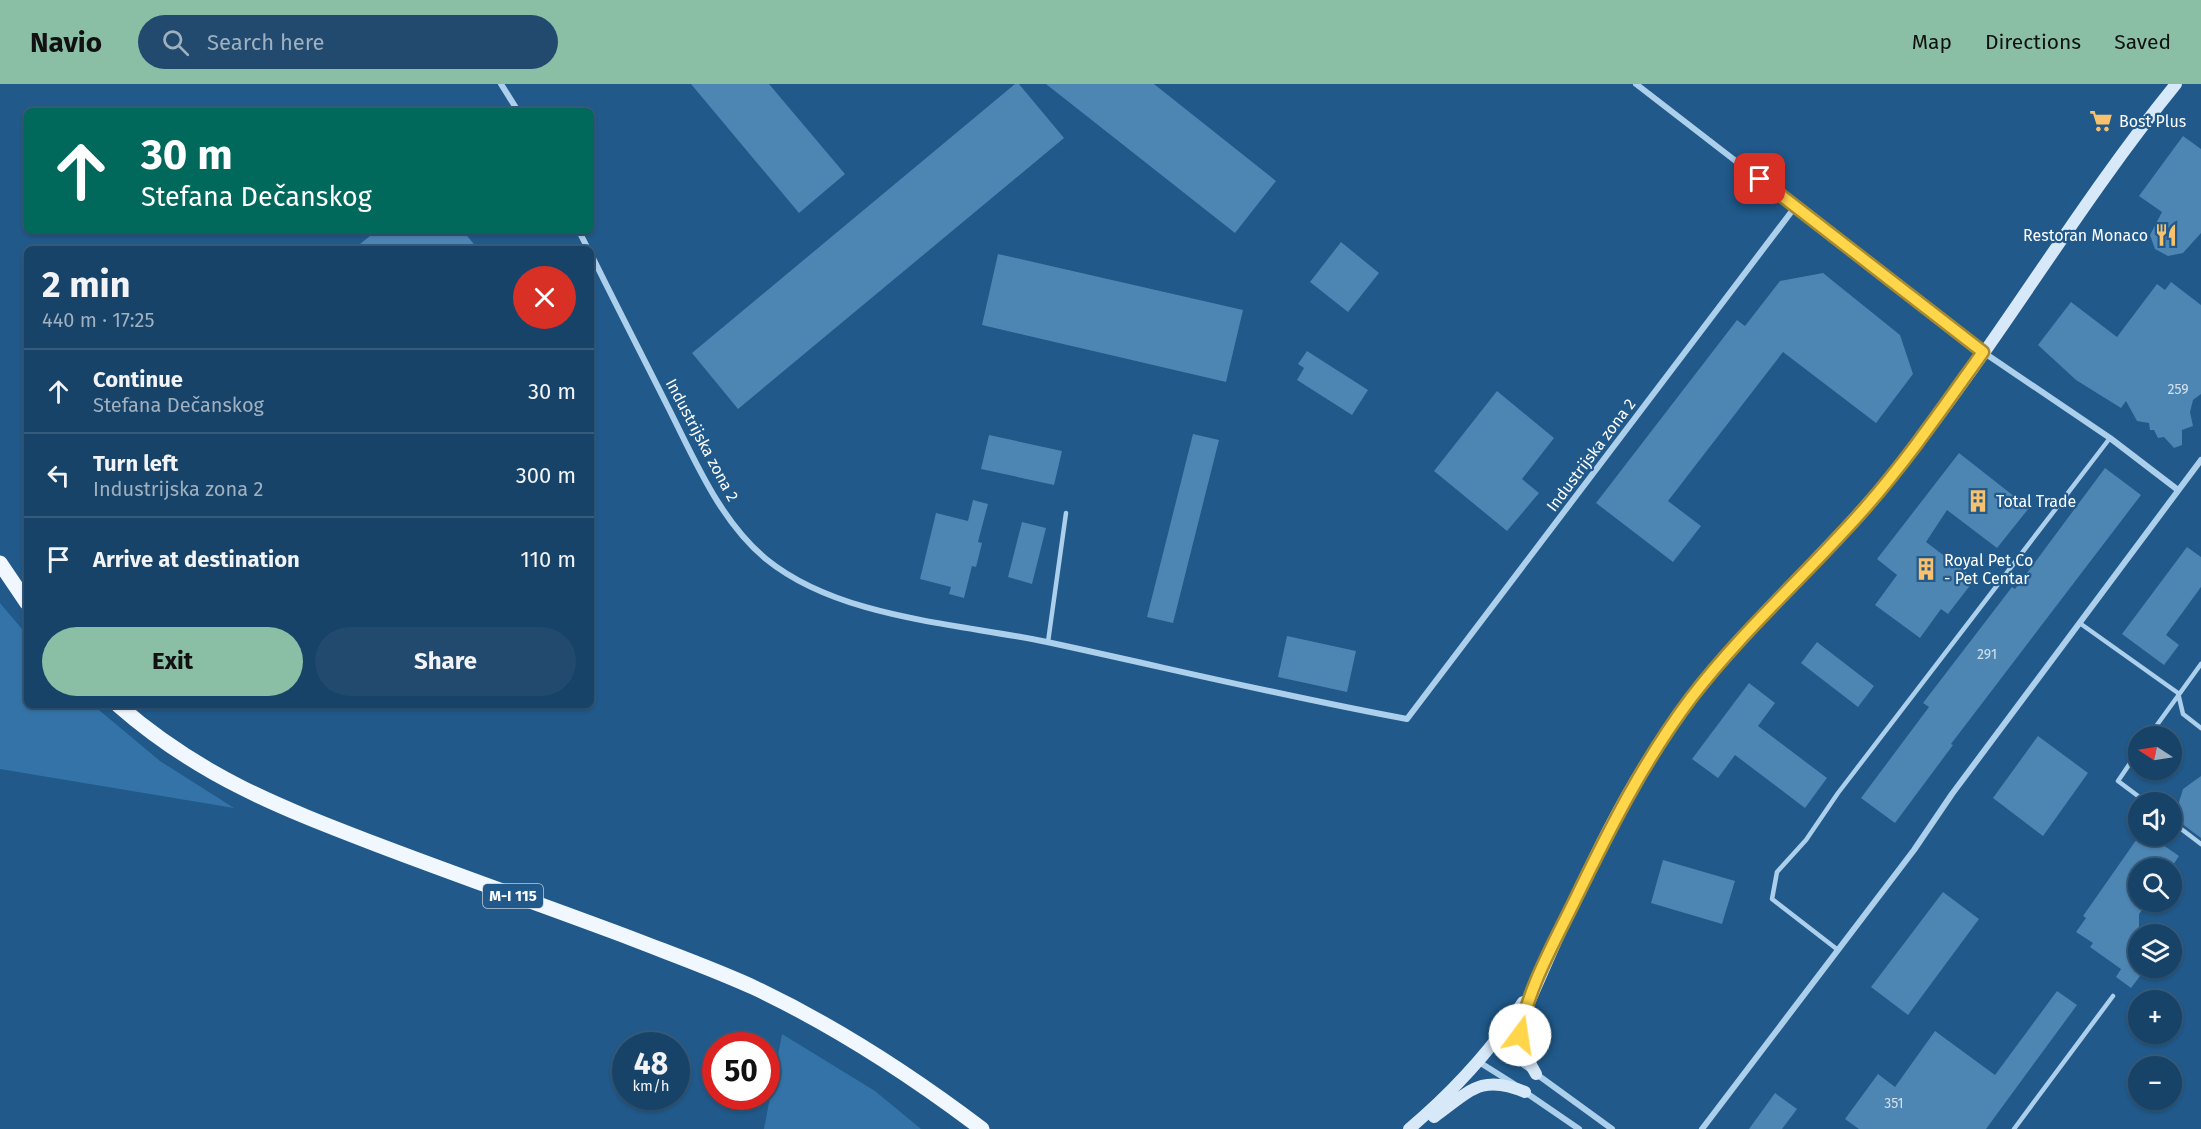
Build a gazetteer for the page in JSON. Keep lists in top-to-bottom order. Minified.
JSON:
{"streets":{"main road":["M-I 115"],"street":["Industrijska zona 2"]},"places":{"supermarket":["Bost Plus"],"restaurant":["Restoran Monaco"],"building":["Total Trade","Royal Pet Co - Pet Centar"]},"house_numbers":["259","291","351"],"north":"left","page":{"header":"Navio","search":"Search here","nav":["Map","Directions","Saved"],"turn":["30 m","Stefana Dečanskog"],"heading":["2 min","440 m · 17:25"],"list":[{"name":"Continue","note":"Stefana Dečanskog","value":"30 m"},{"name":"Turn left","note":"Industrijska zona 2","value":"300 m"},{"name":"Arrive at destination","value":"110 m"}],"buttons":["Exit","Share"],"map_buttons":["+","−"],"speed":"48 km/h","limit":"50"}}
